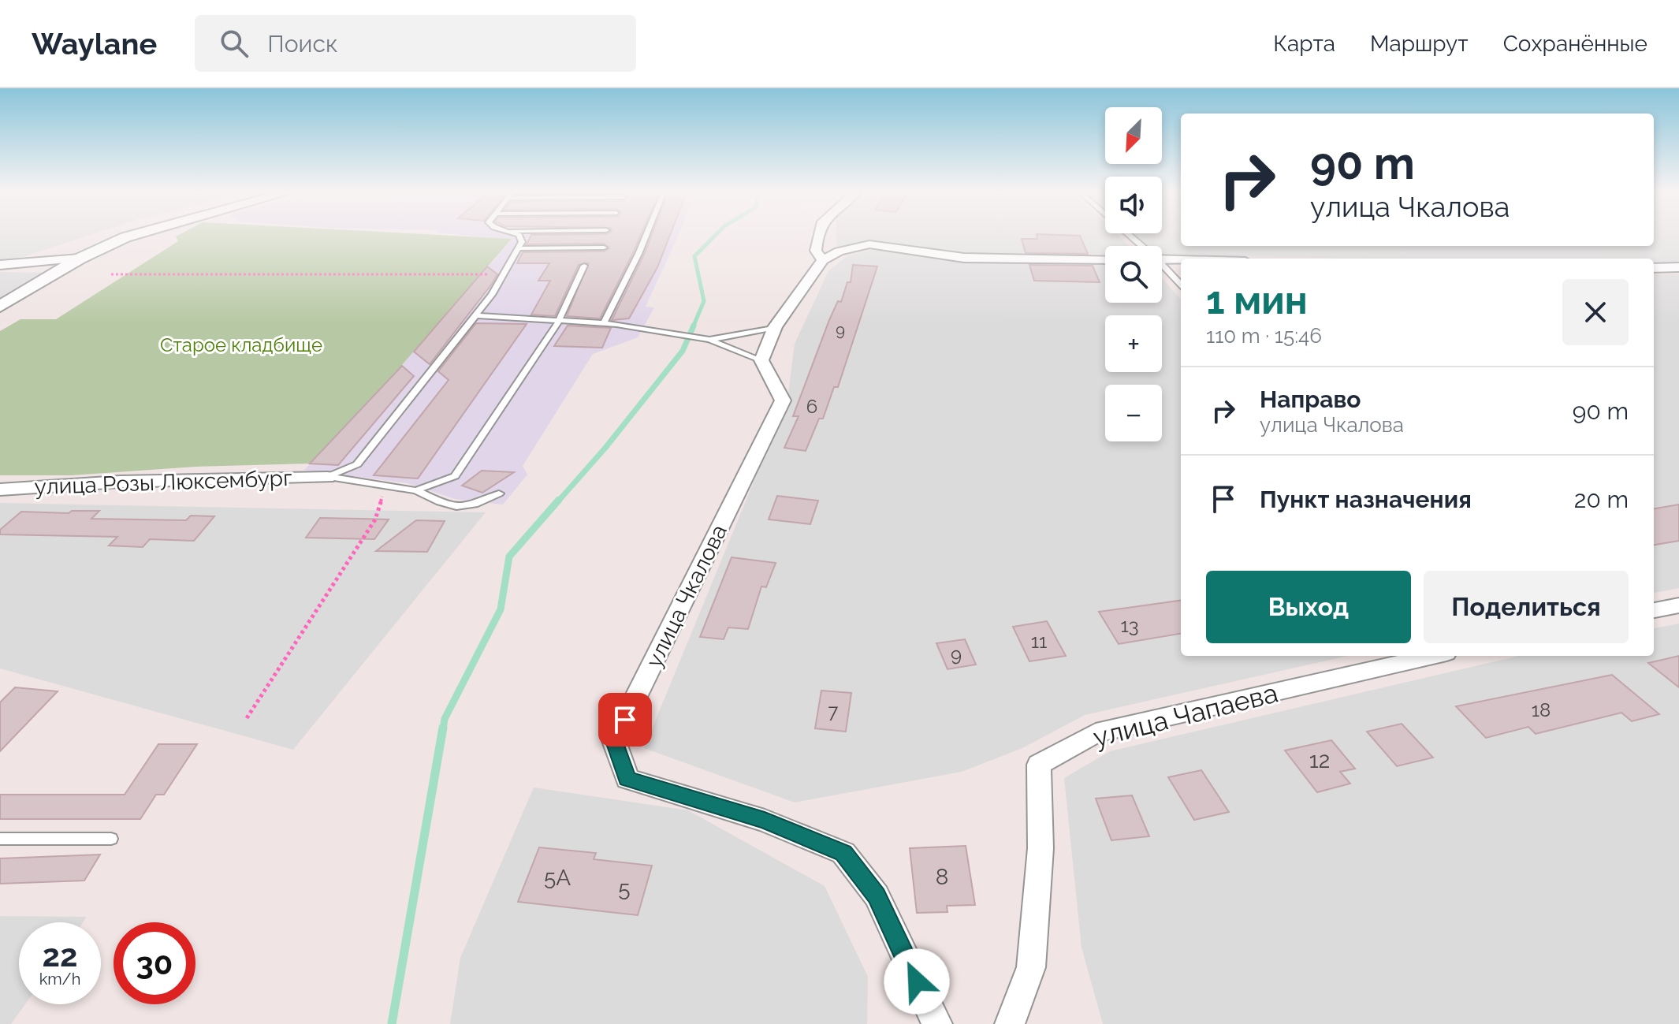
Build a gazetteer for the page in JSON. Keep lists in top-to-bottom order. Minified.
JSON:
{"streets":{"street":["улица Розы Люксембург","улица Чкалова","улица Чапаева"]},"parks":["Старое кладбище"],"house_numbers":["9","6","13","11","9","18","7","12","8","5А","5"],"north":"bottom left","page":{"header":"Waylane","search":"Поиск","nav":["Карта","Маршрут","Сохранённые"],"map_buttons":["+","−"],"turn":["90 m","улица Чкалова"],"heading":["1 мин","110 m · 15:46"],"list":[{"name":"Направо","note":"улица Чкалова","value":"90 m"},{"name":"Пункт назначения","value":"20 m"}],"buttons":["Выход","Поделиться"],"speed":"22 km/h","limit":"30"}}
